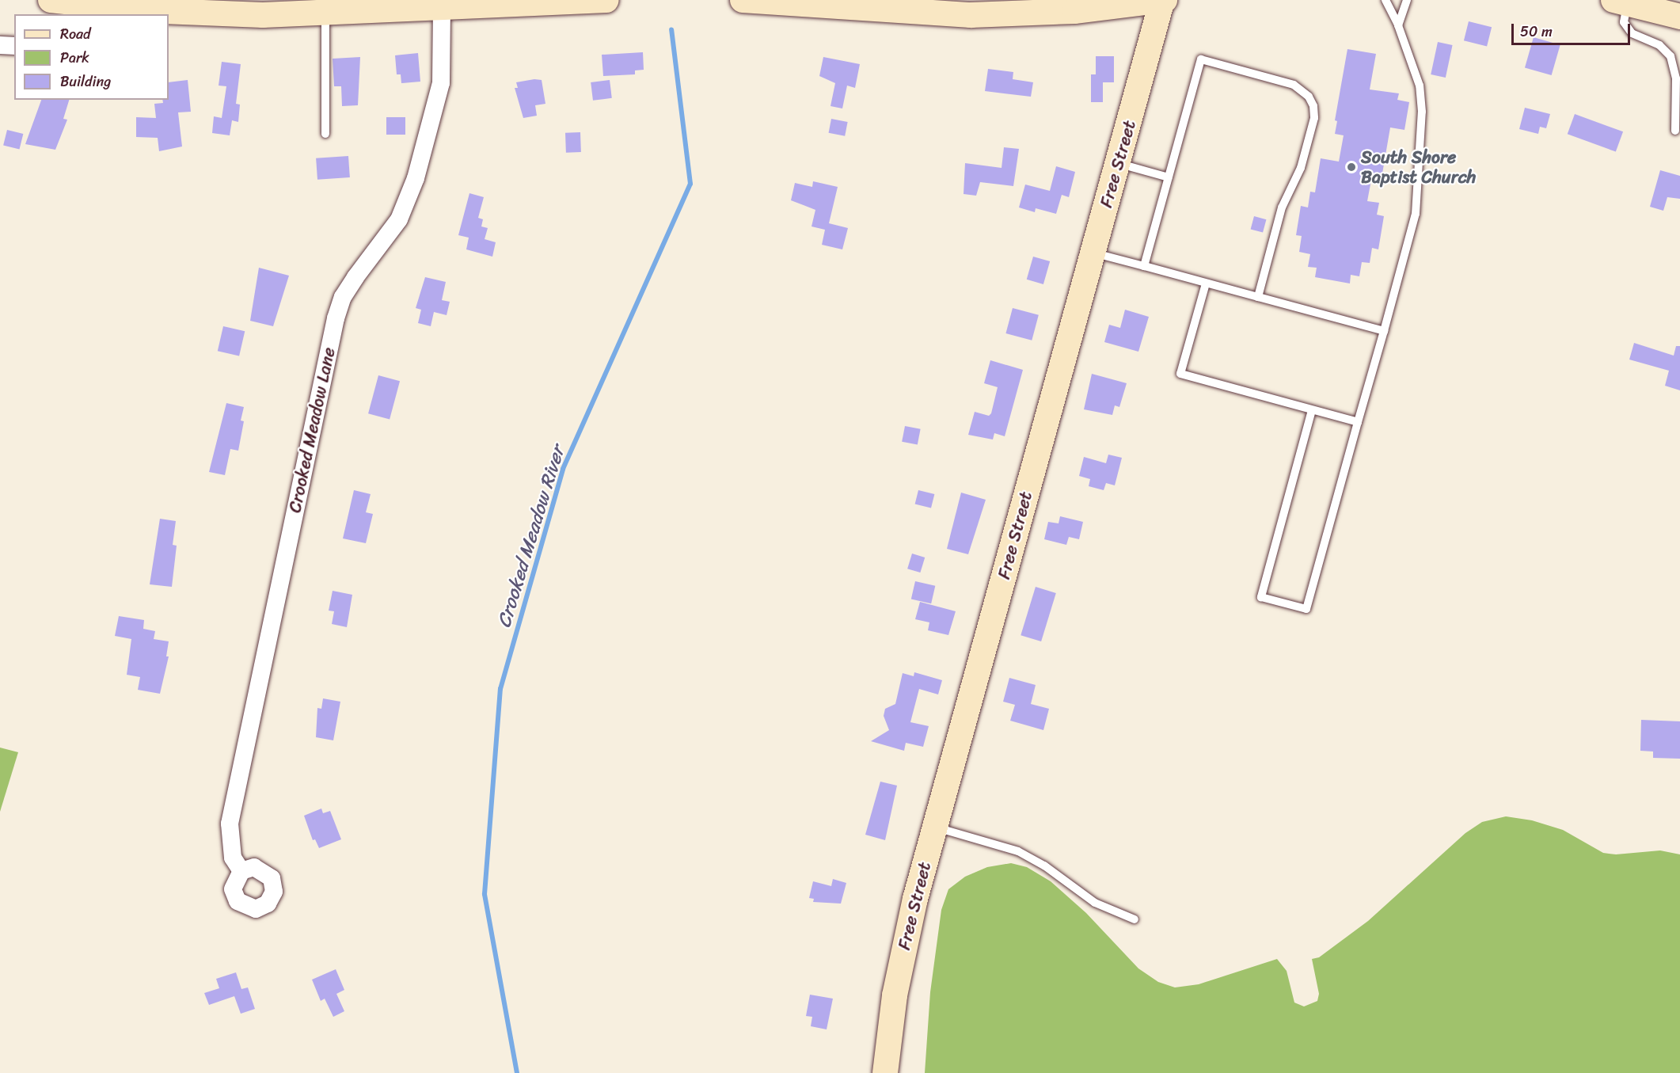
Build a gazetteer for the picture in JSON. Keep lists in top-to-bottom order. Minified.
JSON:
{"streets":{"street":["Free Street","Crooked Meadow Lane"]},"water":["Crooked Meadow River"],"places":["South Shore Baptist Church"],"legend":["Road","Park","Building"],"scale_bar":"50 m"}
